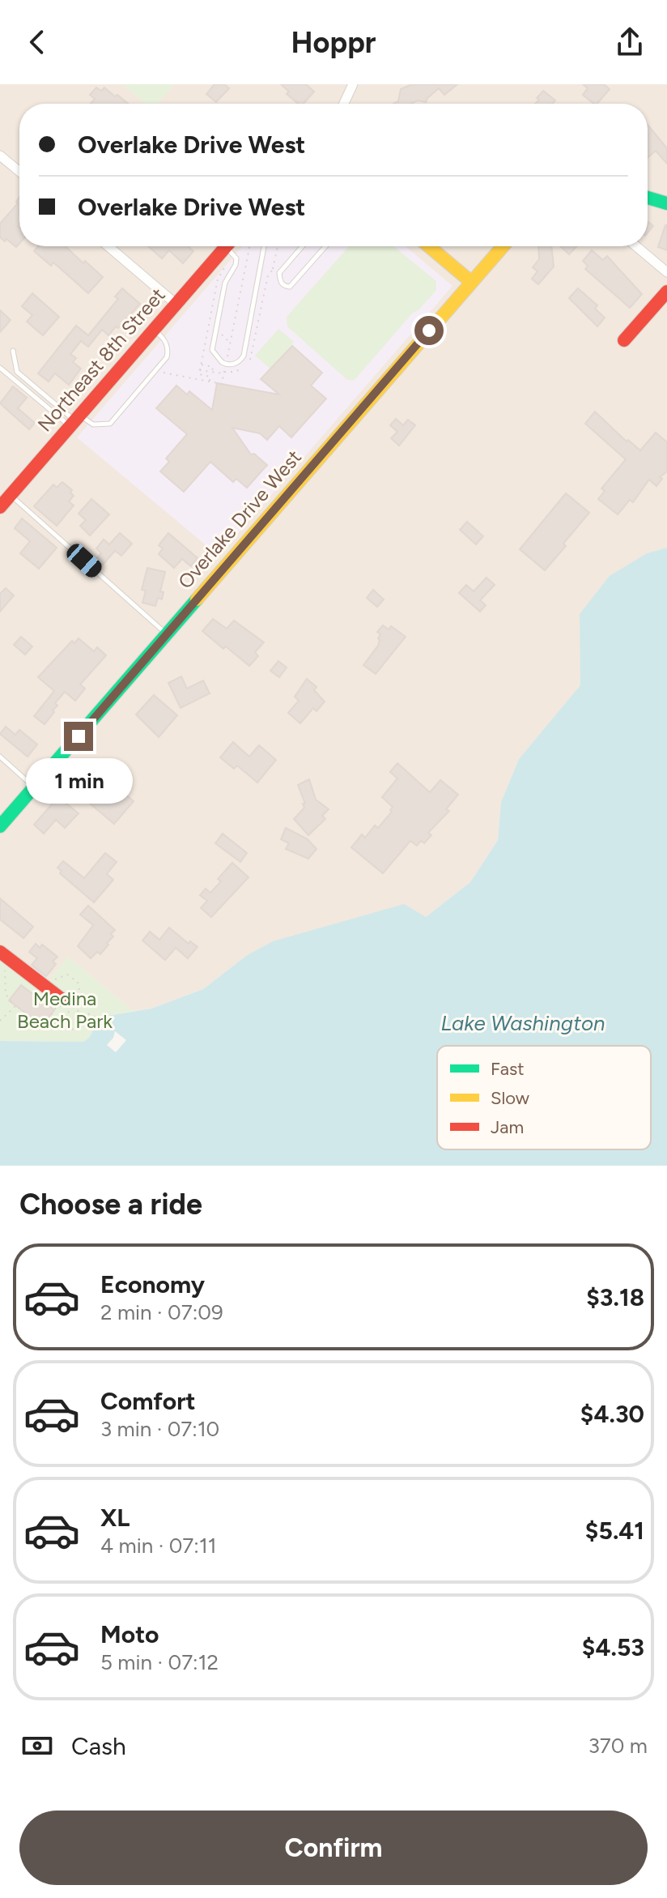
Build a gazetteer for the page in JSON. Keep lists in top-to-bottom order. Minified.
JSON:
{"streets":{"street":["Northeast 8th Street","Overlake Drive West"]},"water":["Lake Washington"],"parks":["Medina Beach Park"],"legend":["Fast","Slow","Jam"],"page":{"header":"Hoppr","banner":["Overlake Drive West","Overlake Drive West"],"bubble":"1 min","heading":"Choose a ride","list":[{"name":"Economy","note":"2 min · 07:09","value":"$3.18"},{"name":"Comfort","note":"3 min · 07:10","value":"$4.30"},{"name":"XL","note":"4 min · 07:11","value":"$5.41"},{"name":"Moto","note":"5 min · 07:12","value":"$4.53"}],"pay":["Cash","370 m"],"buttons":"Confirm"}}
